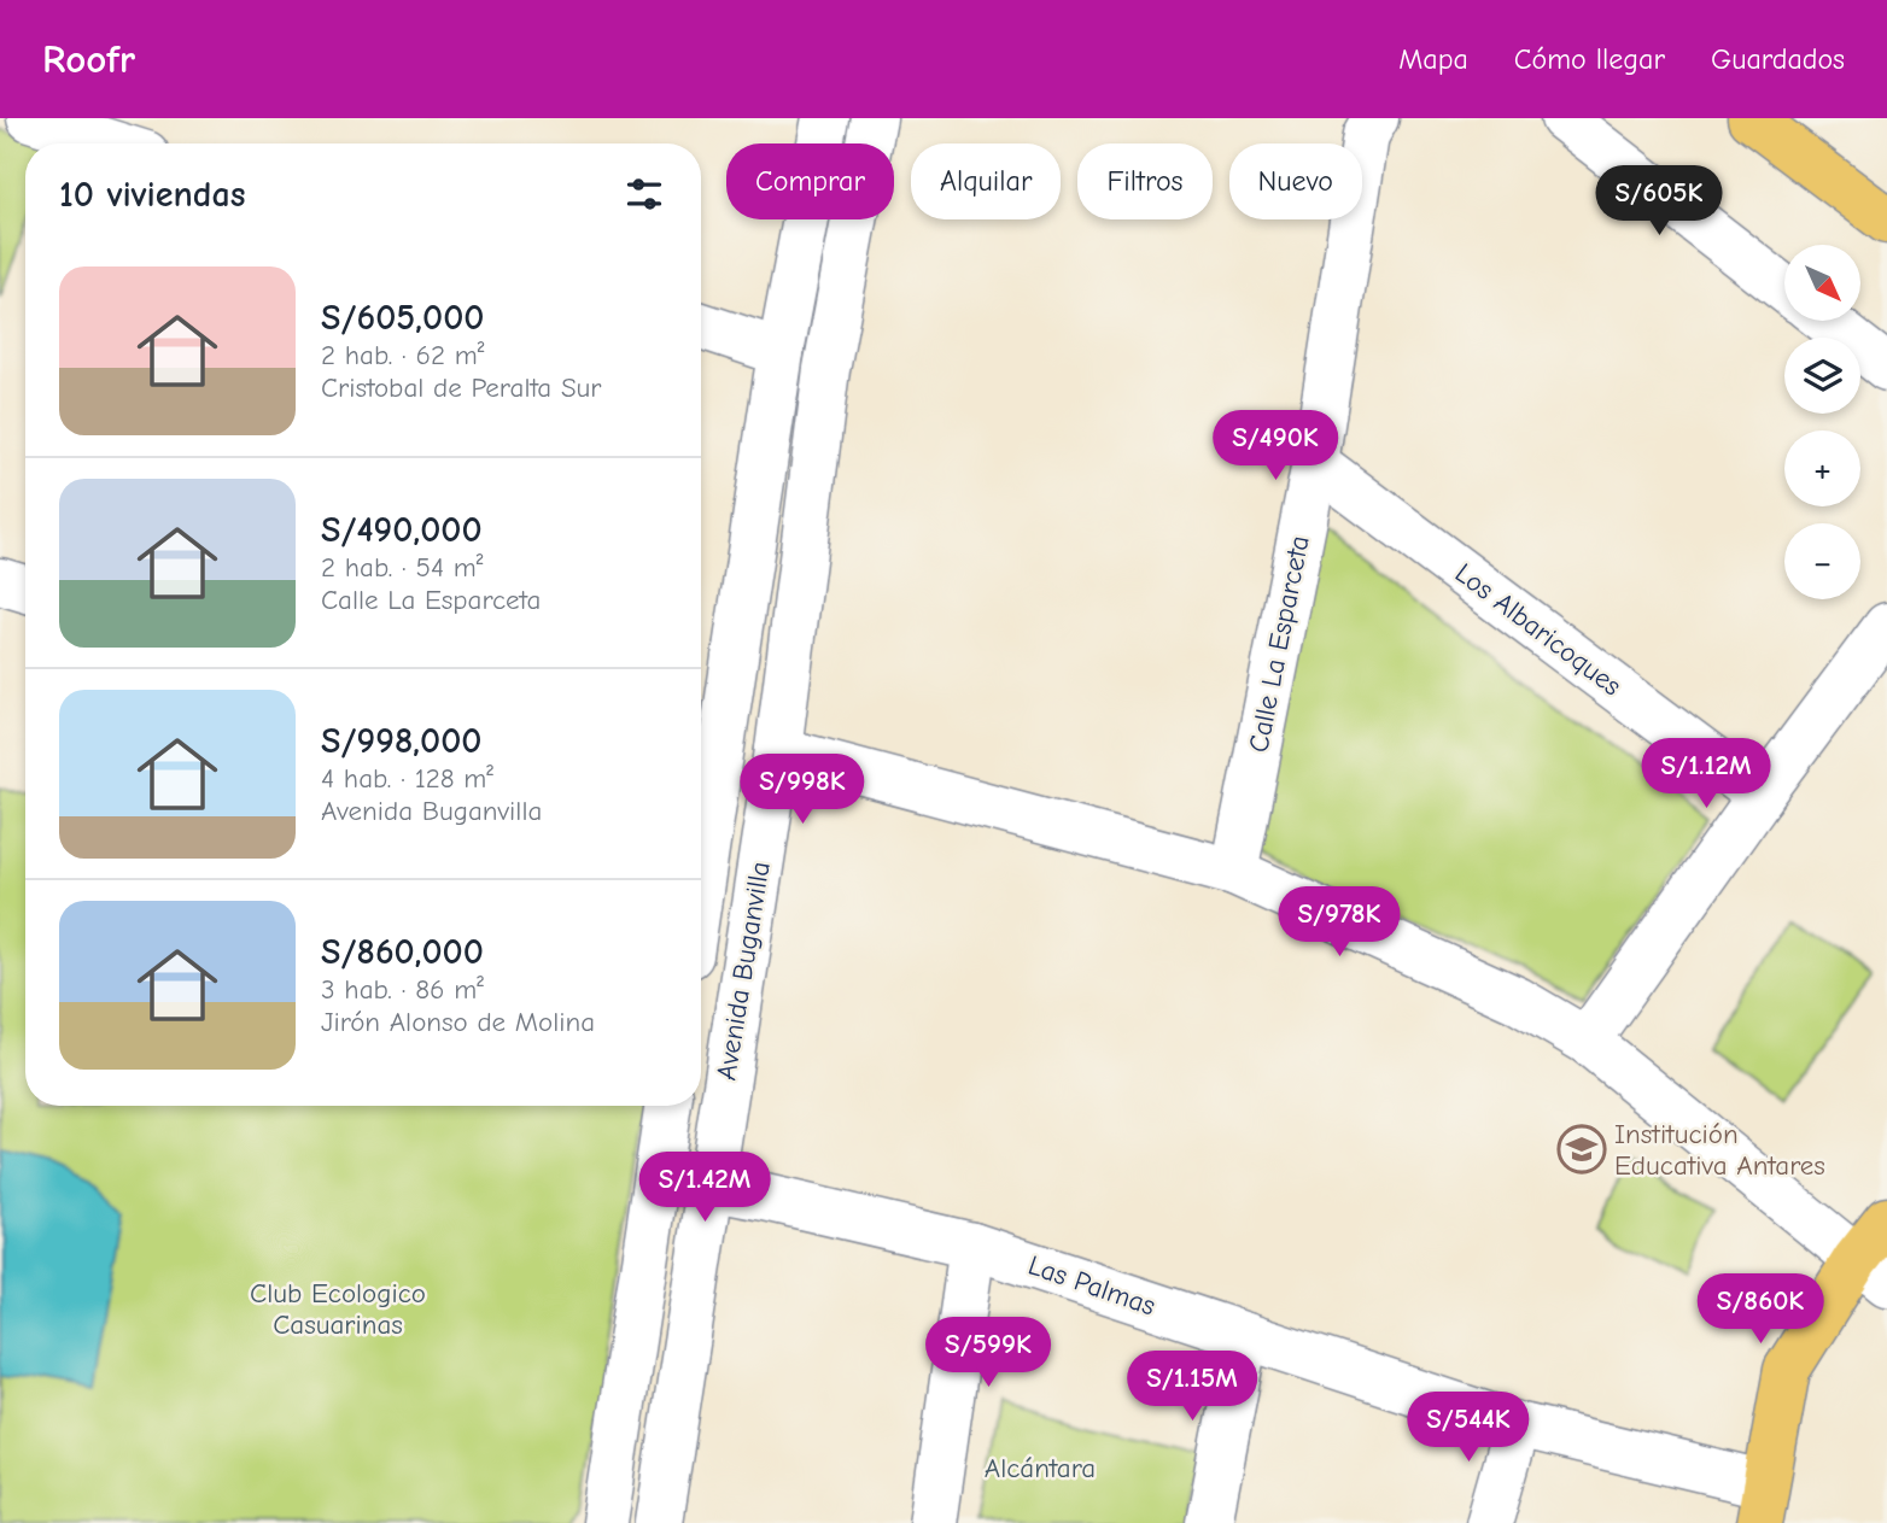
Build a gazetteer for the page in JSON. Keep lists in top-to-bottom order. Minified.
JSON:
{"streets":{"street":["Los Albaricoques","Calle La Esparceta","Avenida Buganvilla","Las Palmas"]},"crossings":[["Los Albaricoques","Calle La Esparceta"],["Avenida Buganvilla","Las Palmas"]],"parks":["Club Ecologico Casuarinas","Alcántara"],"places":{"school or university":["Institución Educativa Antares"]},"north":"bottom right","page":{"header":"Roofr","nav":["Mapa","Cómo llegar","Guardados"],"chip":["Comprar","Alquilar","Filtros","Nuevo"],"heading":"10 viviendas","price":["S/605K","S/490K","S/1.12M","S/998K","S/978K","S/1.42M","S/860K","S/599K","S/1.15M","S/544K"],"map_buttons":["+","−"],"list":[{"name":"S/605,000","note":"2 hab. · 62 m² · Cristobal de Peralta Sur"},{"name":"S/490,000","note":"2 hab. · 54 m² · Calle La Esparceta"},{"name":"S/998,000","note":"4 hab. · 128 m² · Avenida Buganvilla"},{"name":"S/860,000","note":"3 hab. · 86 m² · Jirón Alonso de Molina"}]}}
